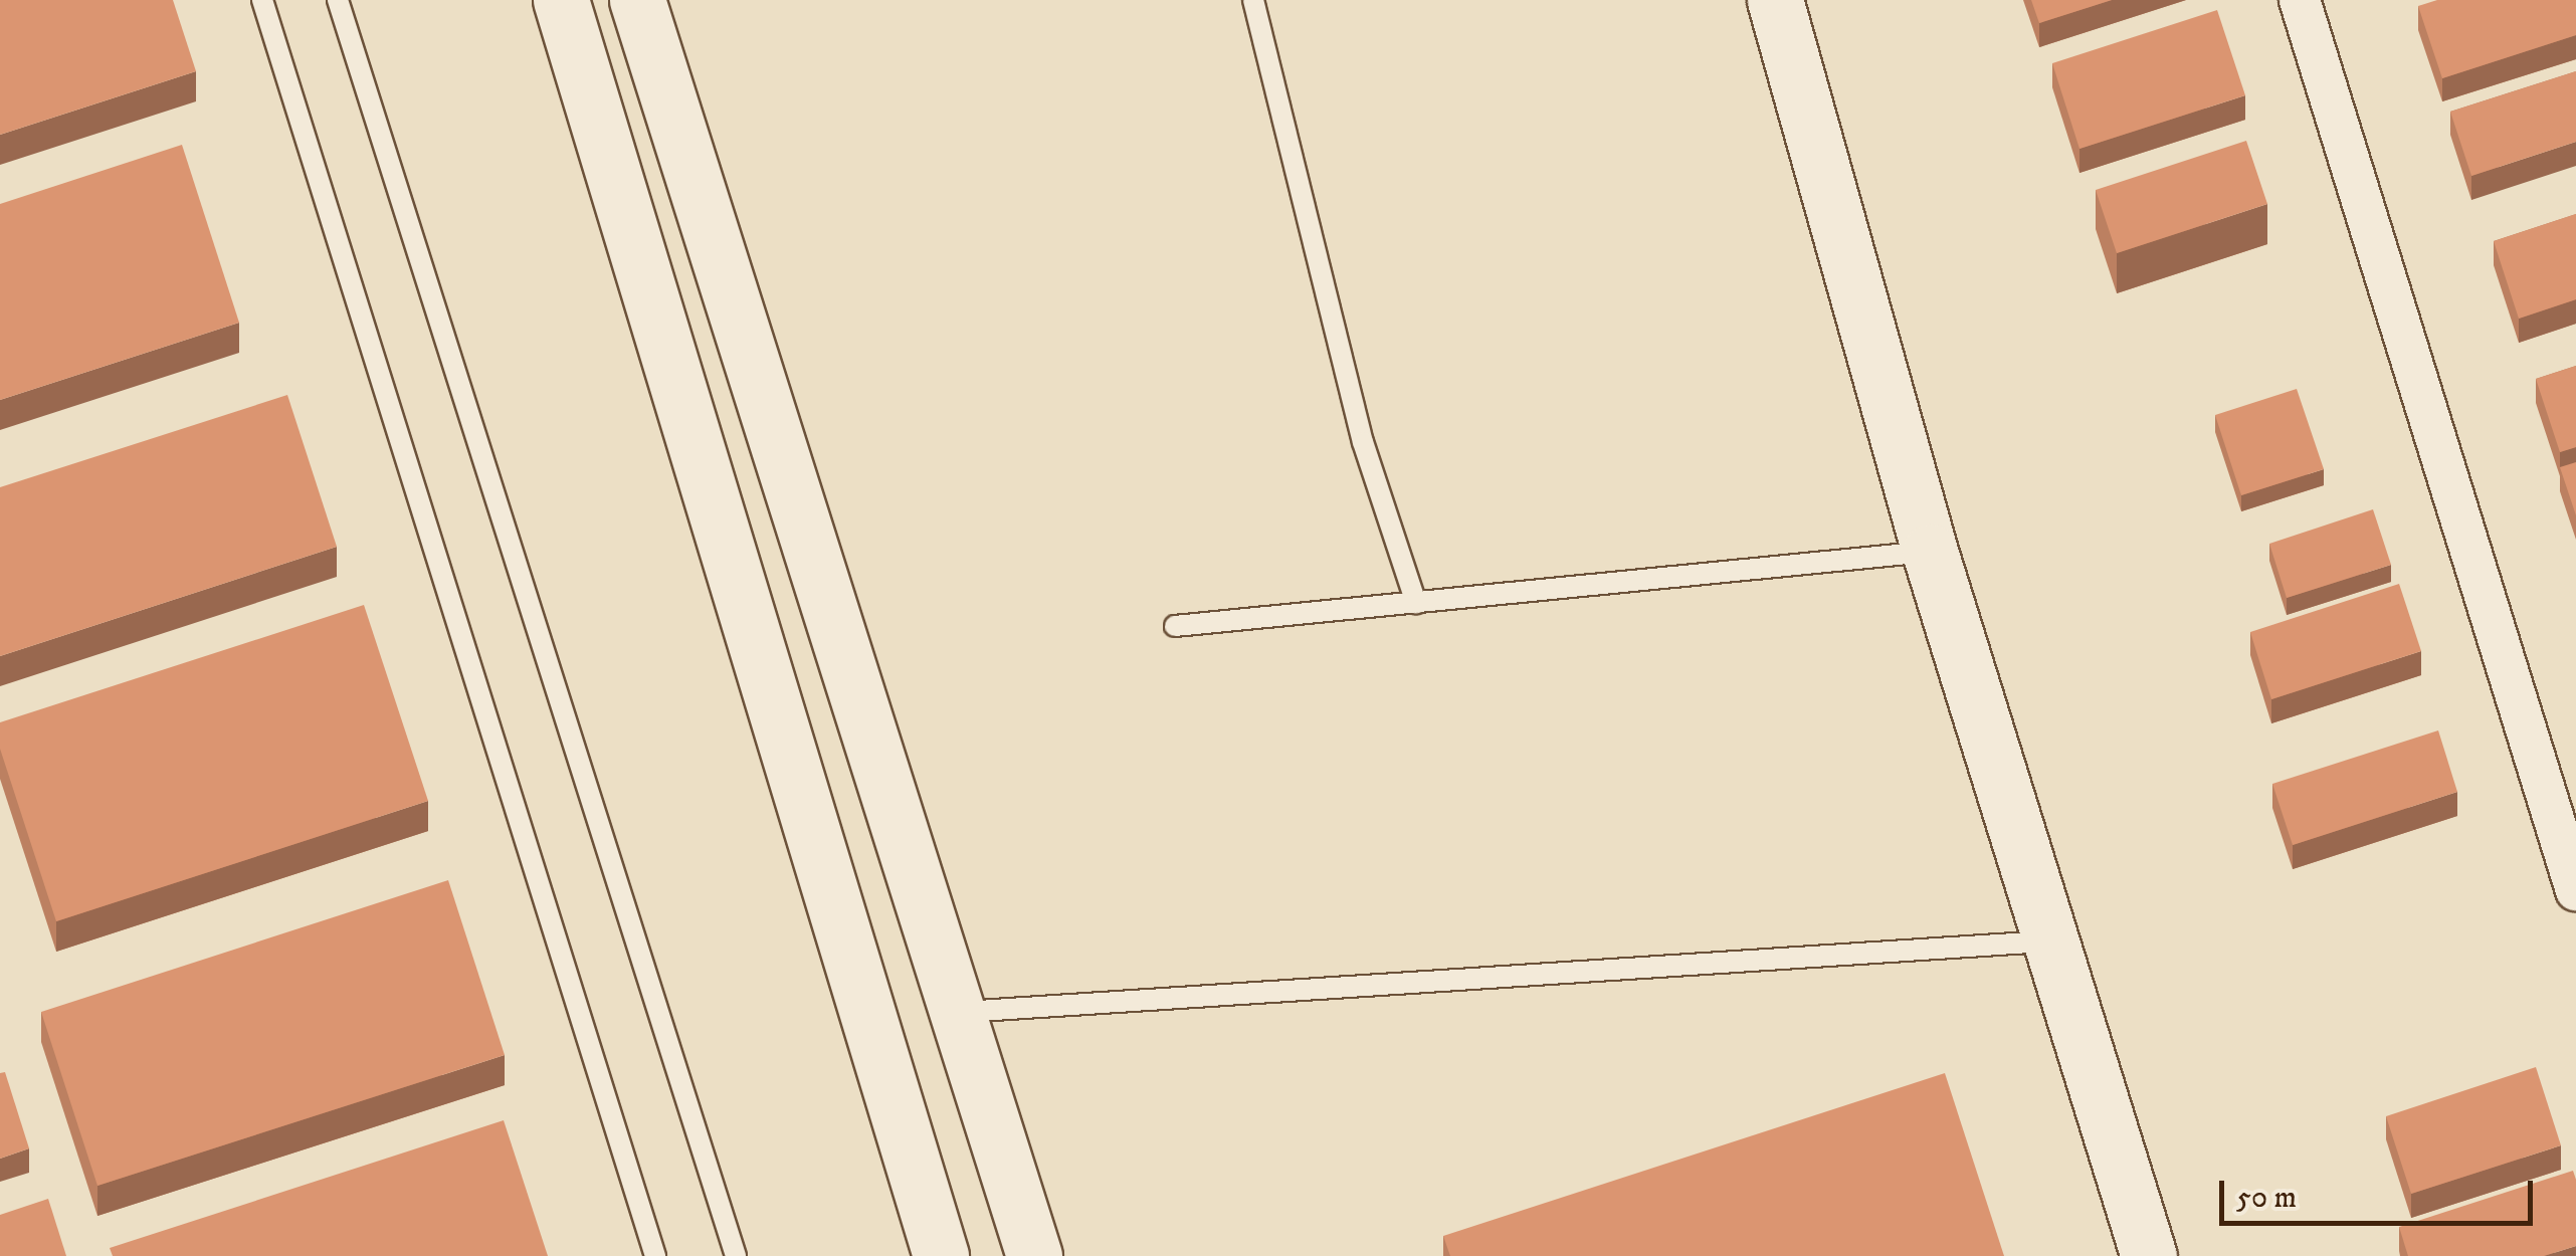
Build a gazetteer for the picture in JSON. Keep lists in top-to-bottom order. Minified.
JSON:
{"scale_bar":"50 m"}
